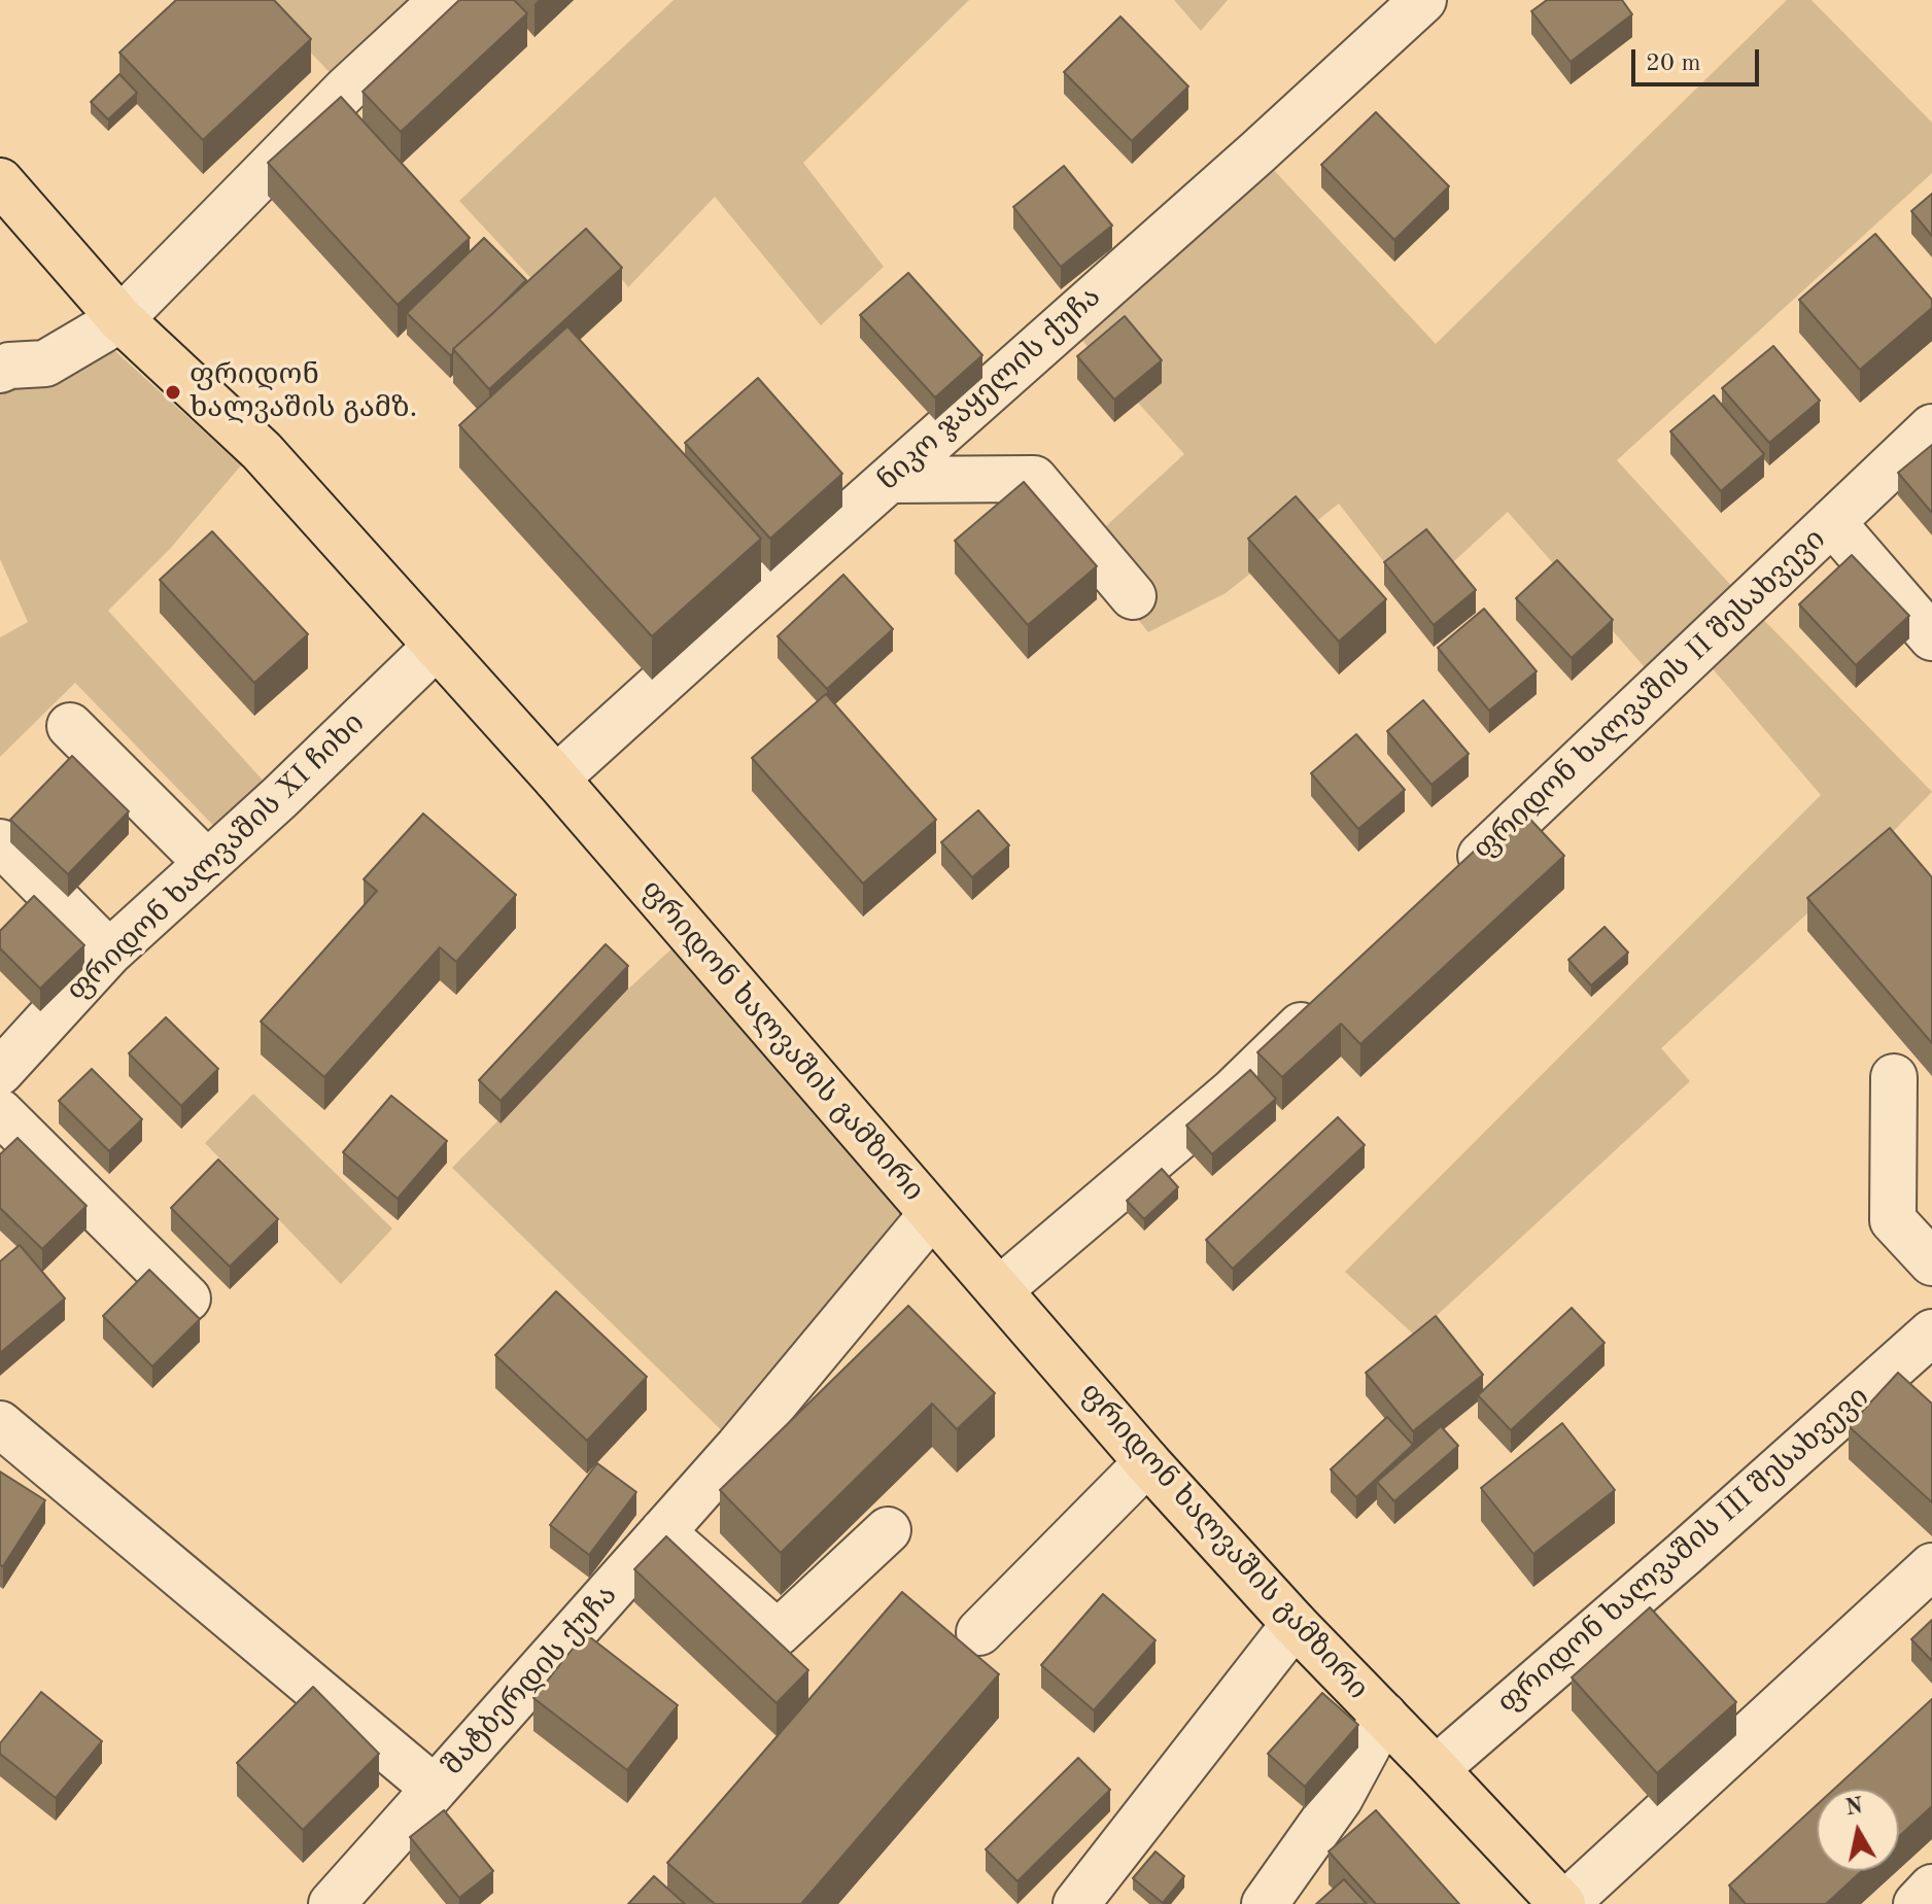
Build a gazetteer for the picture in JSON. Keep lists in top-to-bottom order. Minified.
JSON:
{"streets":{"highway":["ფრიდონ ხალვაშის გამზირი"],"street":["ნიკო ჯაყელის ქუჩა","ფრიდონ ხალვაშის II შესახვევი","ფრიდონ ხალვაშის XI ჩიხი","ფრიდონ ხალვაშის III შესახვევი","შატბერდის ქუჩა"]},"crossings":[["ნიკო ჯაყელის ქუჩა","ფრიდონ ხალვაშის გამზირი"],["ფრიდონ ხალვაშის XI ჩიხი","ფრიდონ ხალვაშის გამზირი"],["ფრიდონ ხალვაშის გამზირი","ფრიდონ ხალვაშის III შესახვევი"],["ფრიდონ ხალვაშის გამზირი","შატბერდის ქუჩა"]],"places":["ფრიდონ ხალვაშის გამზ."],"scale_bar":"20 m","north":"top"}
